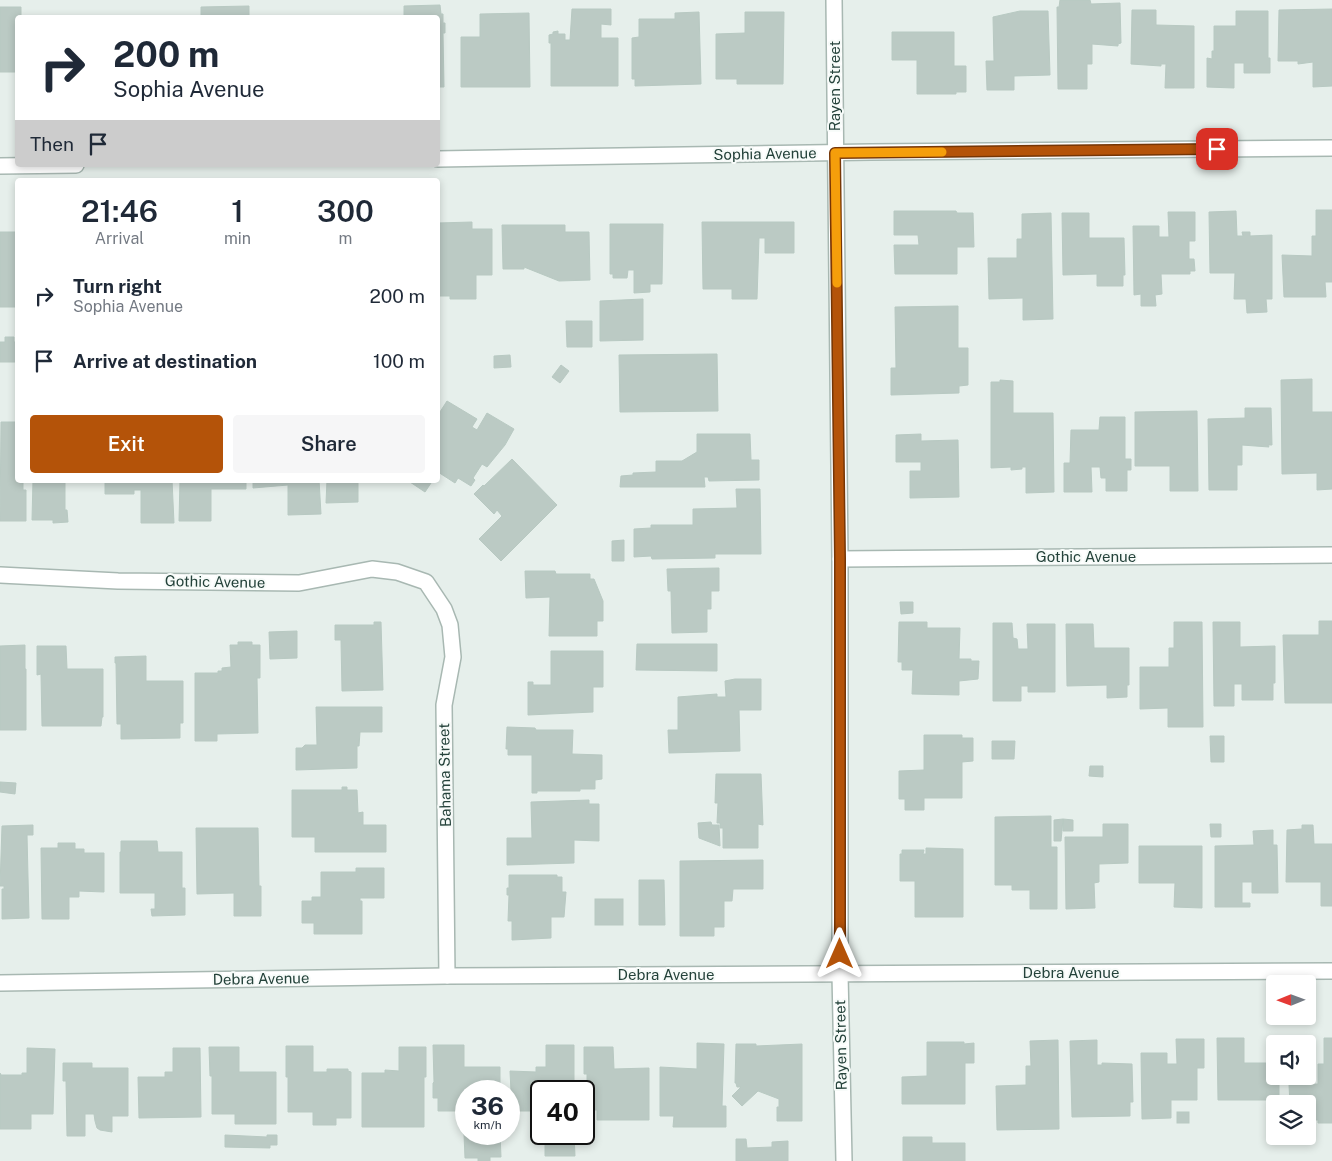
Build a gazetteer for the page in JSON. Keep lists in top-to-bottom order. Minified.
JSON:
{"streets":{"street":["Rayen Street","Sophia Avenue","Gothic Avenue","Bahama Street","Debra Avenue"]},"crossings":[["Rayen Street","Sophia Avenue"],["Rayen Street","Gothic Avenue"],["Rayen Street","Debra Avenue"],["Gothic Avenue","Bahama Street"],["Bahama Street","Debra Avenue"]],"north":"left","page":{"turn":["200 m","Sophia Avenue"],"then":"Then","eta":["21:46","Arrival","1","min","300","m"],"list":[{"name":"Turn right","note":"Sophia Avenue","value":"200 m"},{"name":"Arrive at destination","value":"100 m"}],"buttons":["Exit","Share"],"speed":"36 km/h","limit":"40"}}
